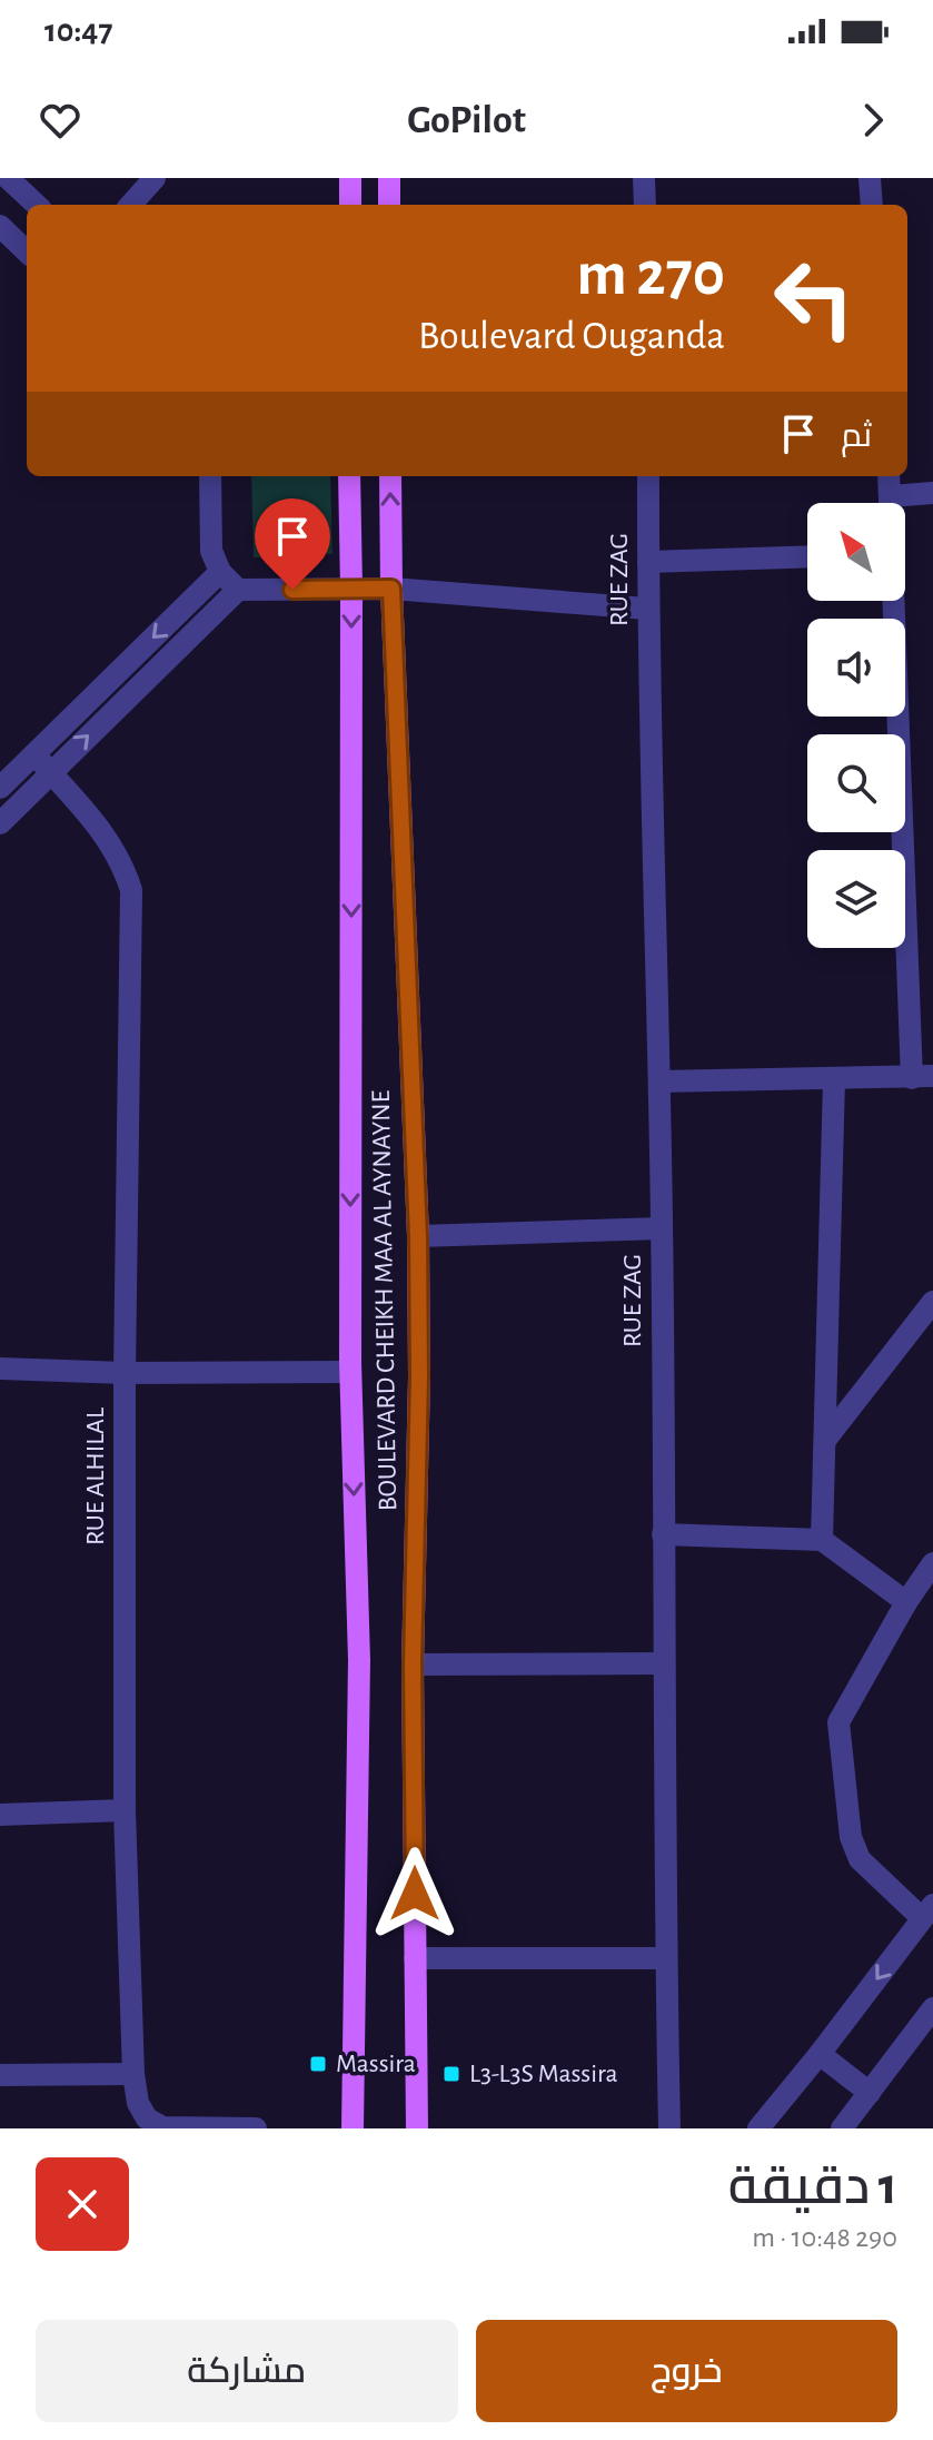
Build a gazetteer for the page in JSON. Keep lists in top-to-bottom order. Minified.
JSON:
{"streets":{"main road":["BOULEVARD CHEIKH MAA AL AYNAYNE"],"street":["RUE ZAG","RUE ALHILAL"]},"places":{"transit":["Massira","L3-L3S Massira"]},"north":"top left","page":{"status":"10:47","header":"GoPilot","turn":["270 m","Boulevard Ouganda"],"then":"ثم","heading":["1 دقيقة","290 m · 10:48"],"buttons":["خروج","مشاركة"]}}
